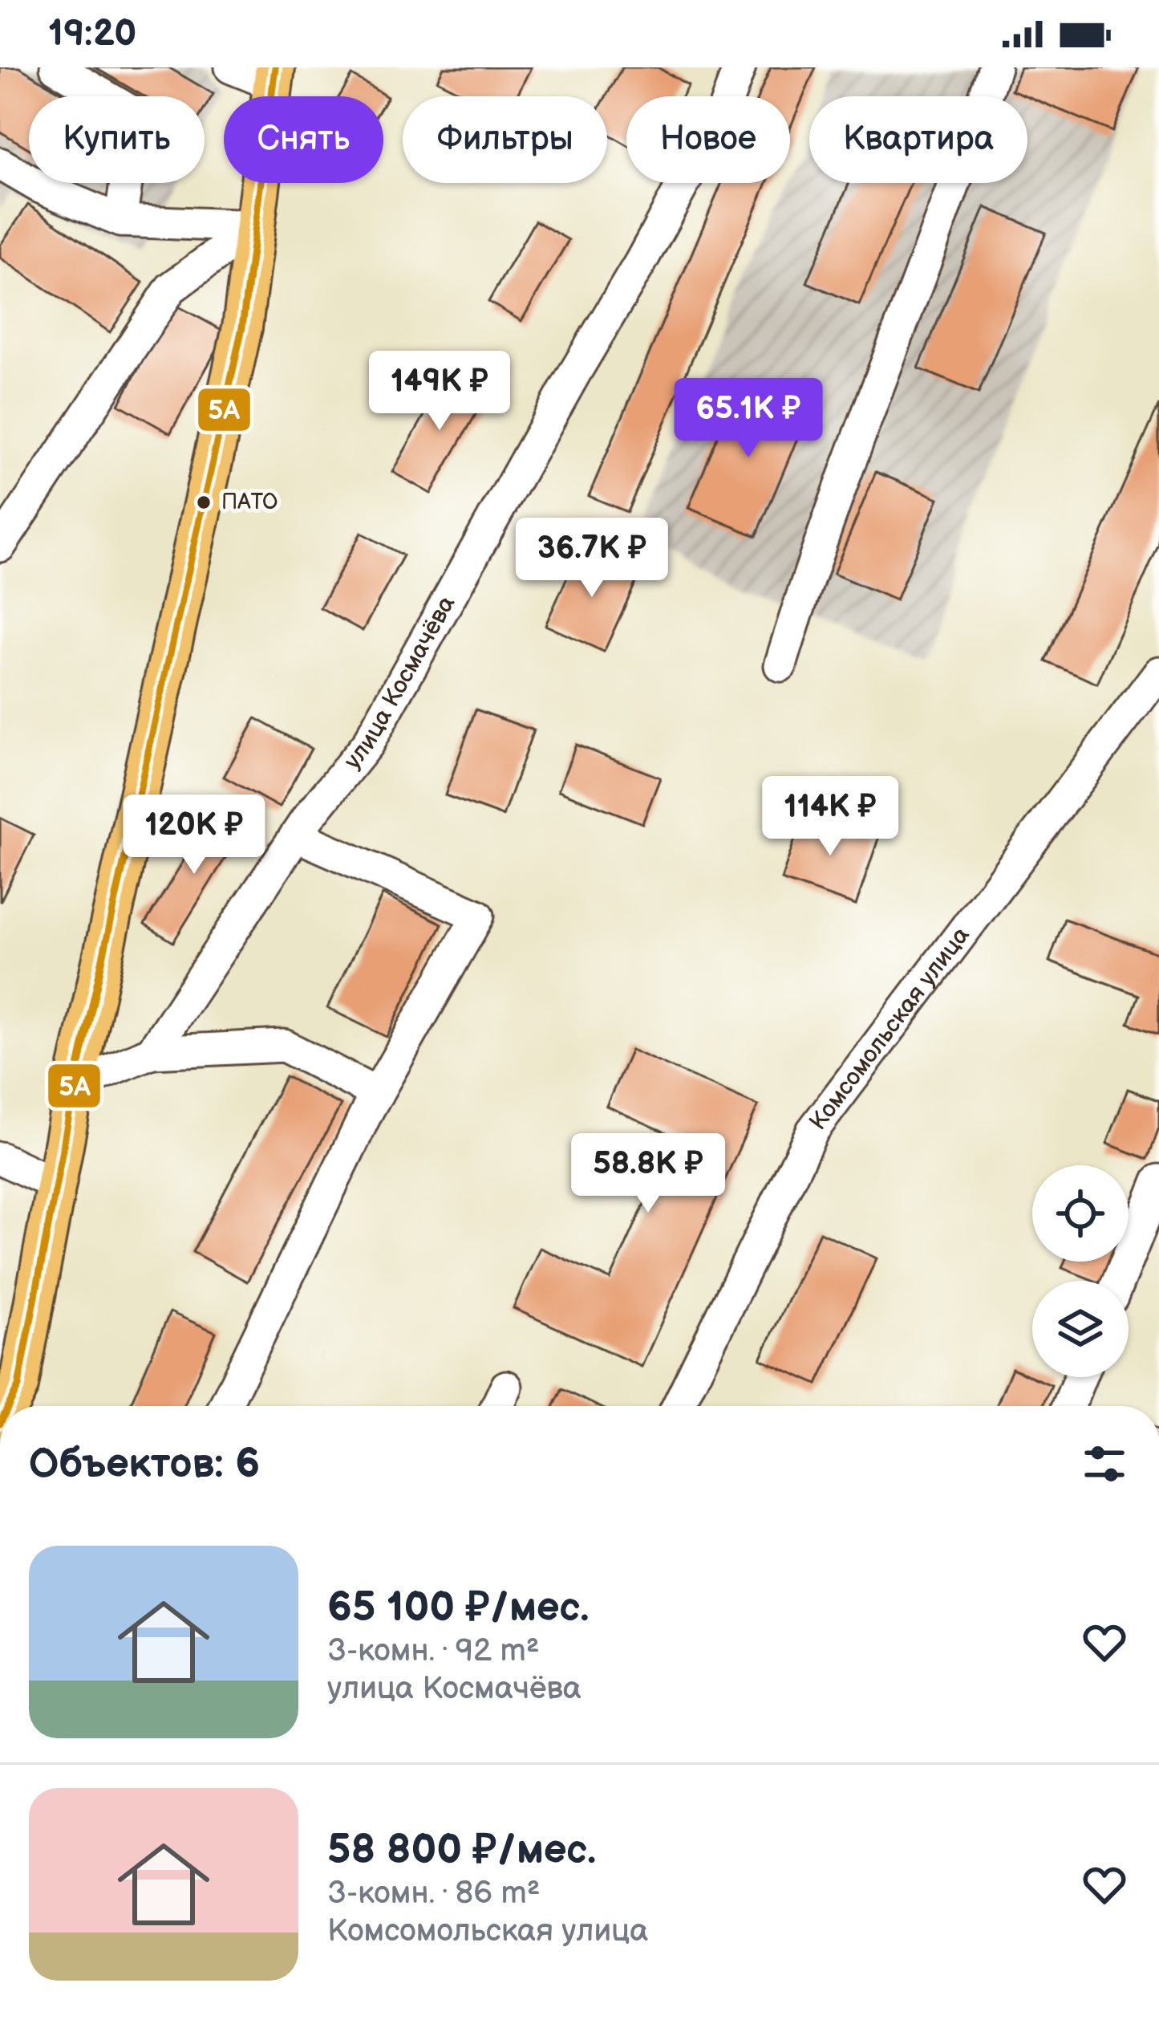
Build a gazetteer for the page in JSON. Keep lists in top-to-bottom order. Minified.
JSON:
{"streets":{"street":["улица Космачёва","Комсомольская улица"]},"places":["ПАТО"],"lines":["transit line 5А"],"page":{"status":"19:20","chip":["Купить","Снять","Фильтры","Новое","Квартира"],"price":["149K ₽","65.1K ₽","36.7K ₽","114K ₽","120K ₽","58.8K ₽"],"heading":"Объектов: 6","list":[{"name":"65 100 ₽/мес.","note":"3-комн. · 92 m² · улица Космачёва"},{"name":"58 800 ₽/мес.","note":"3-комн. · 86 m² · Комсомольская улица"}]}}
